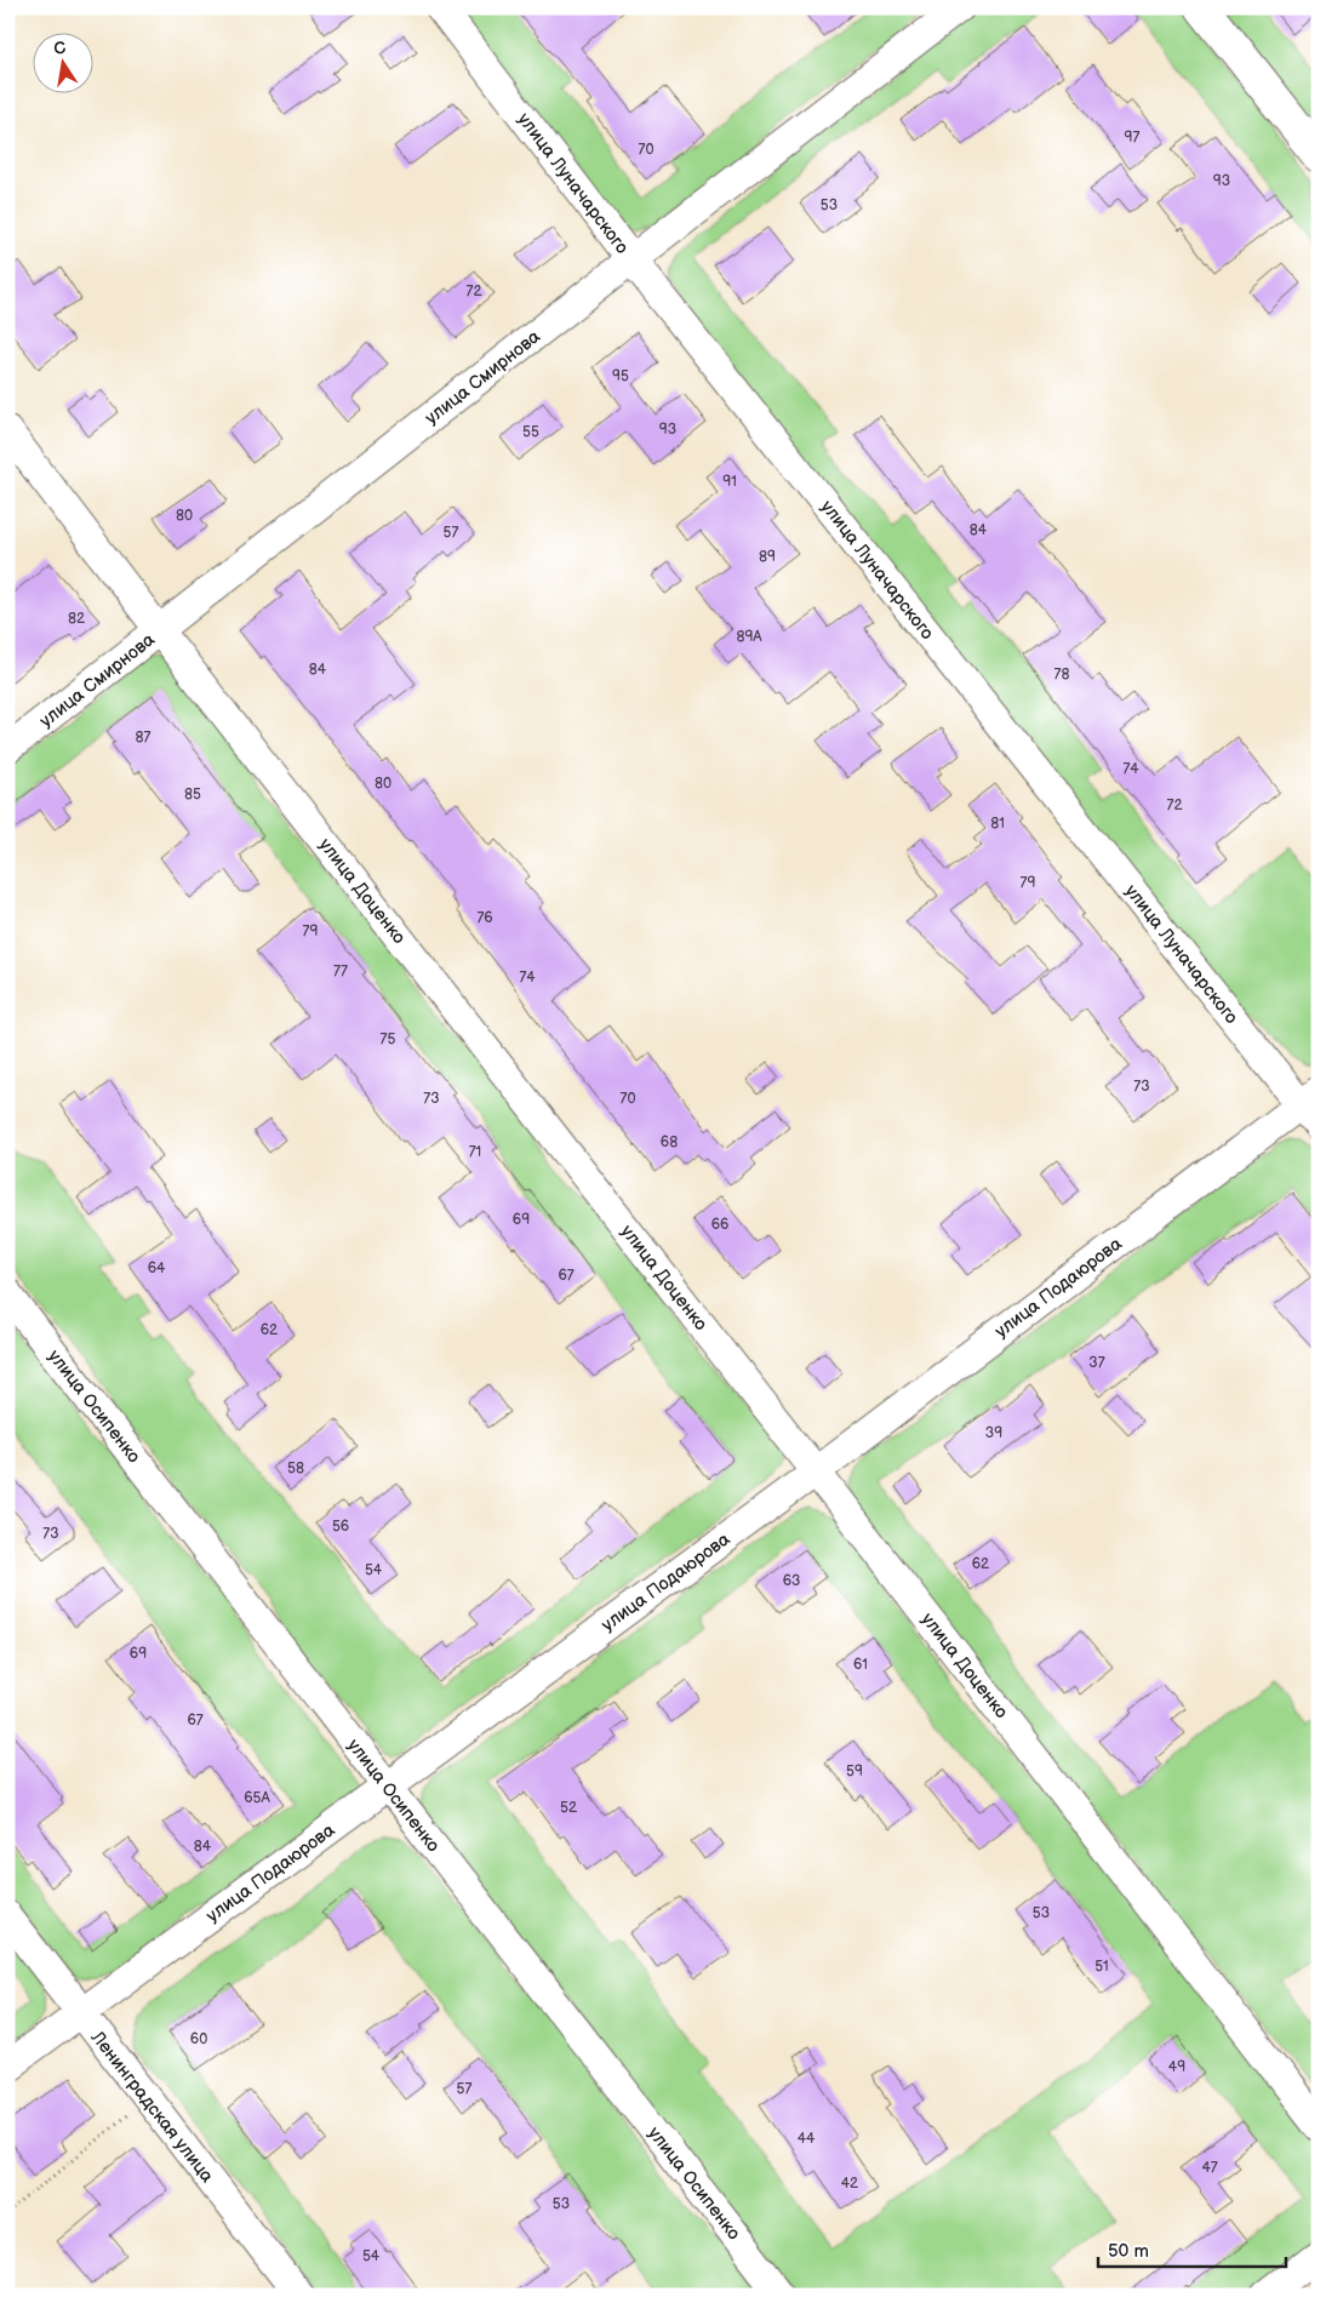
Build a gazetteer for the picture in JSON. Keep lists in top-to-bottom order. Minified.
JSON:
{"streets":{"street":["улица Луначарского","улица Смирнова","улица Доценко","улица Подаюрова","улица Осипенко","Ленинградская улица"]},"crossings":[["улица Луначарского","улица Смирнова"],["улица Луначарского","улица Подаюрова"],["улица Смирнова","улица Доценко"],["улица Доценко","улица Подаюрова"],["улица Подаюрова","улица Осипенко"],["улица Подаюрова","Ленинградская улица"]],"house_numbers":["97","70","93","53","72","95","93","55","91","80","84","57","89","82","89А","84","78","87","74","80","85","72","81","79","76","79","77","74","75","73","73","70","68","71","69","66","64","67","62","37","39","58","56","73","62","54","63","69","61","67","59","65А","52","84","53","51","60","49","57","44","47","42","53","54"],"scale_bar":"50 m","north":"top"}
